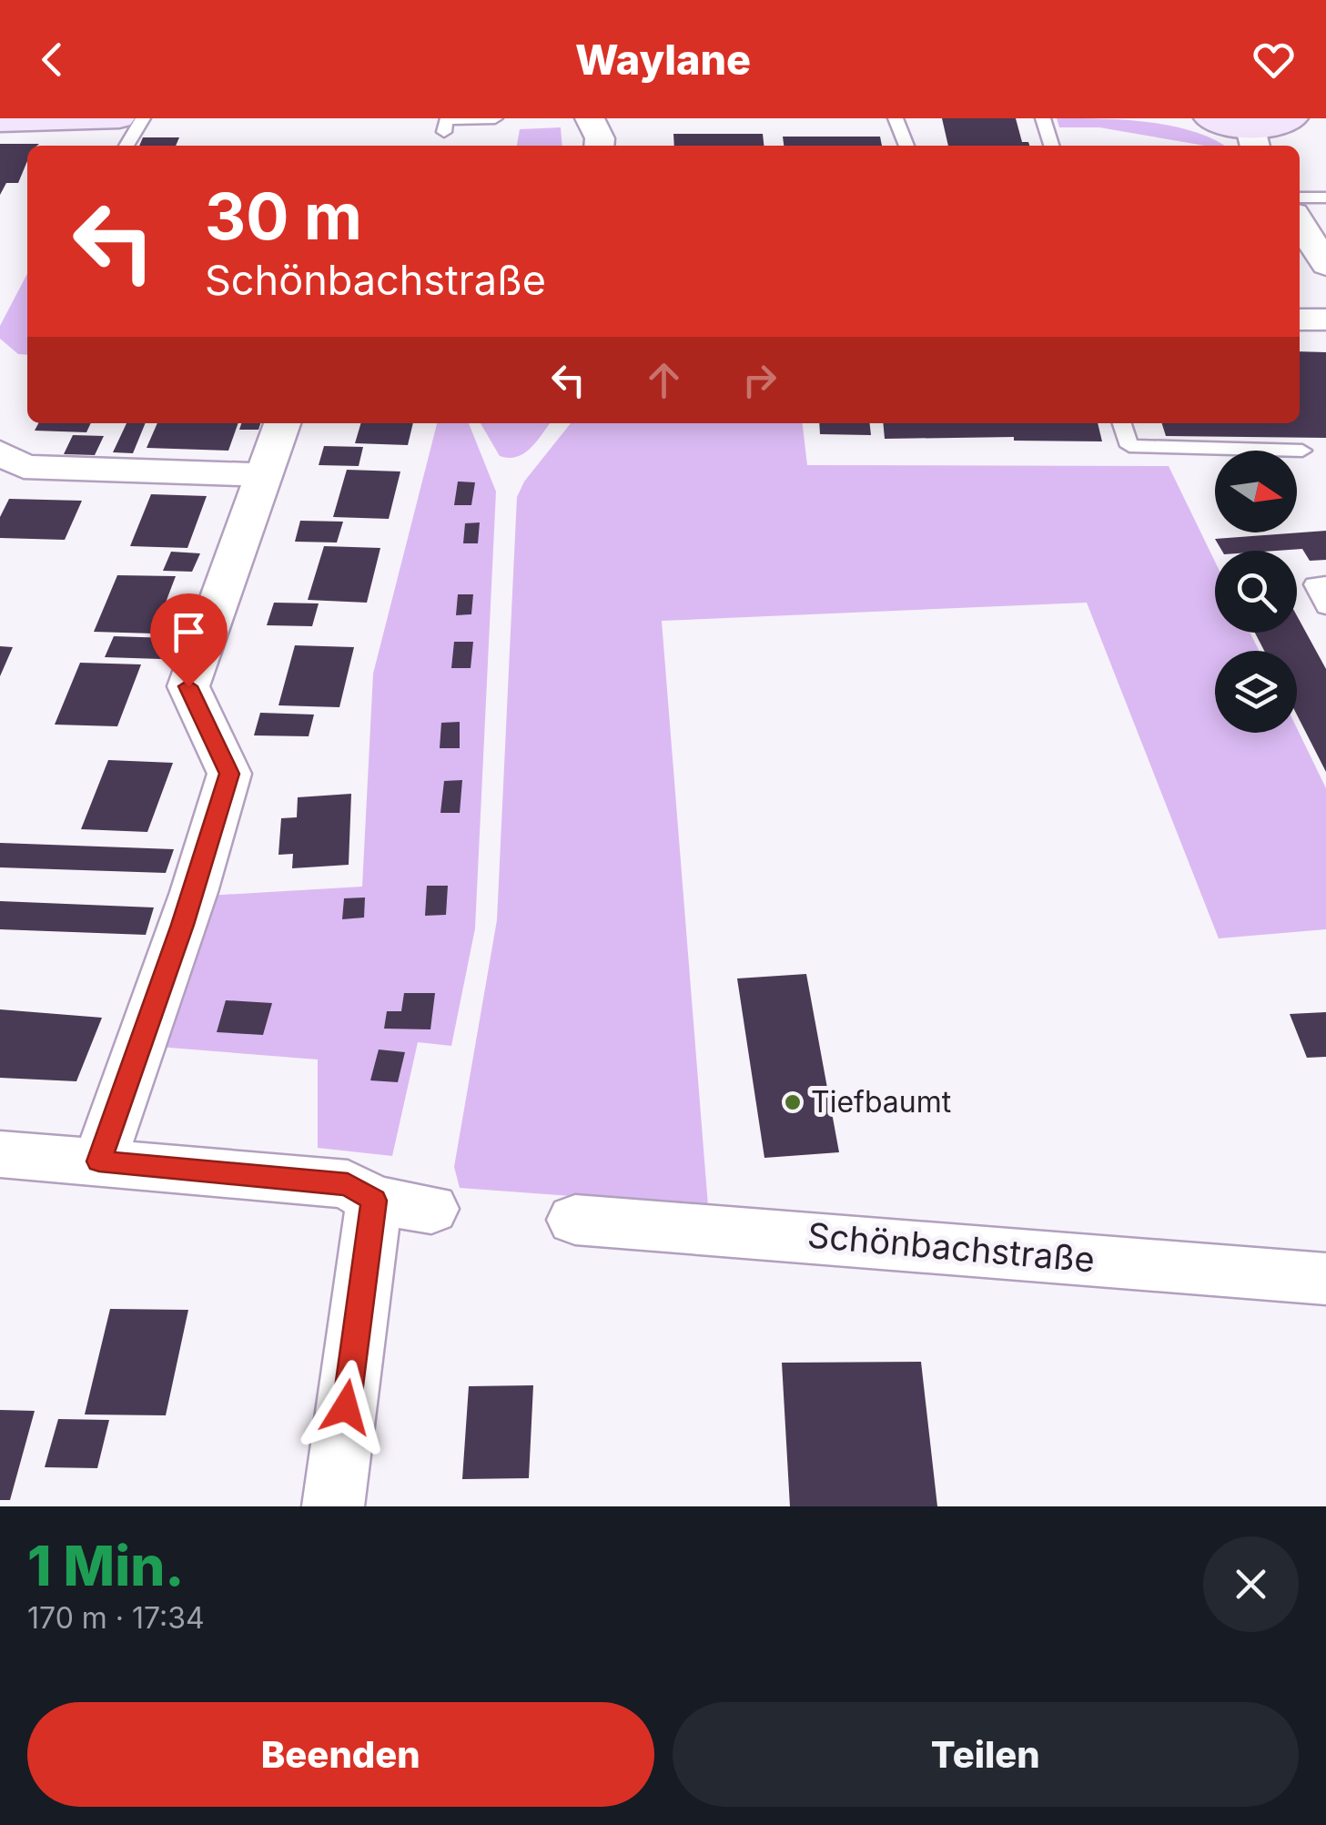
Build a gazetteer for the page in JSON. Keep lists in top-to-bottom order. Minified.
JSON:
{"streets":{"street":["Schönbachstraße"]},"places":["Tiefbaumt"],"north":"right","page":{"header":"Waylane","turn":["30 m","Schönbachstraße"],"heading":["1 Min.","170 m · 17:34"],"buttons":["Beenden","Teilen"]}}
